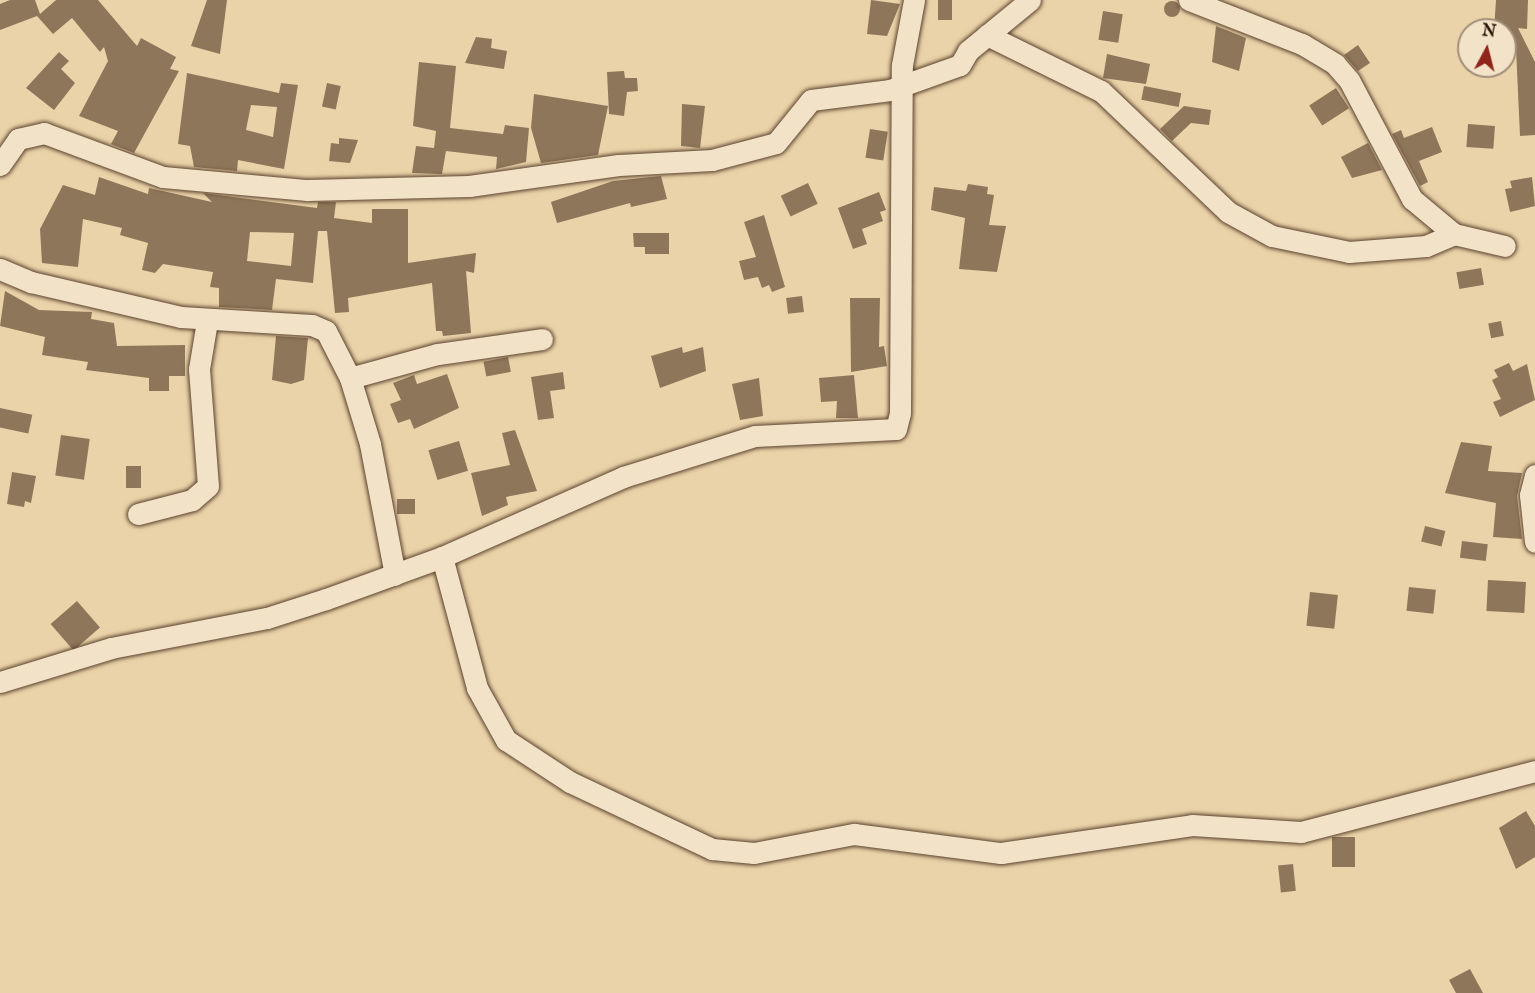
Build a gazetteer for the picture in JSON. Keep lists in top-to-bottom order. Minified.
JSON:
{"north":"top"}
